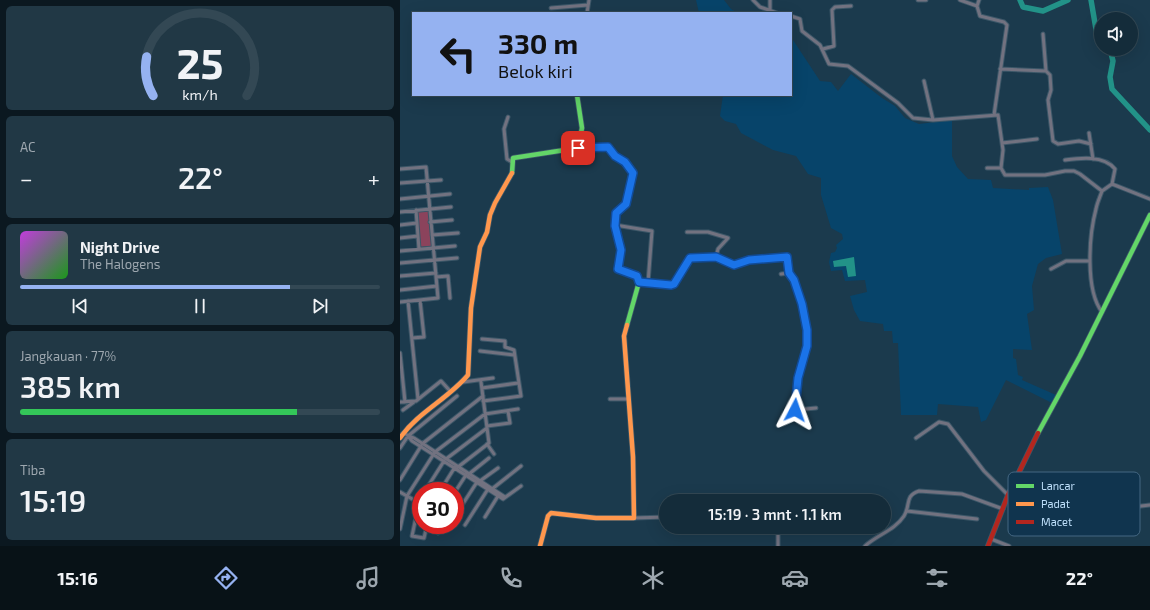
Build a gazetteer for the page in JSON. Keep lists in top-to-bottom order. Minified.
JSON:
{"legend":["Lancar","Padat","Macet"],"page":{"turn":["330 m","Belok kiri"],"tile":["AC",["Jangkauan · 77%","385 km"],["Tiba","15:19"]],"heat":["−","22°","+"],"song":["Night Drive","The Halogens"],"limit":"30","trip":"15:19 · 3 mnt · 1.1 km","tabs":["15:16","22°"],"gauge":["25","km/h"]}}
